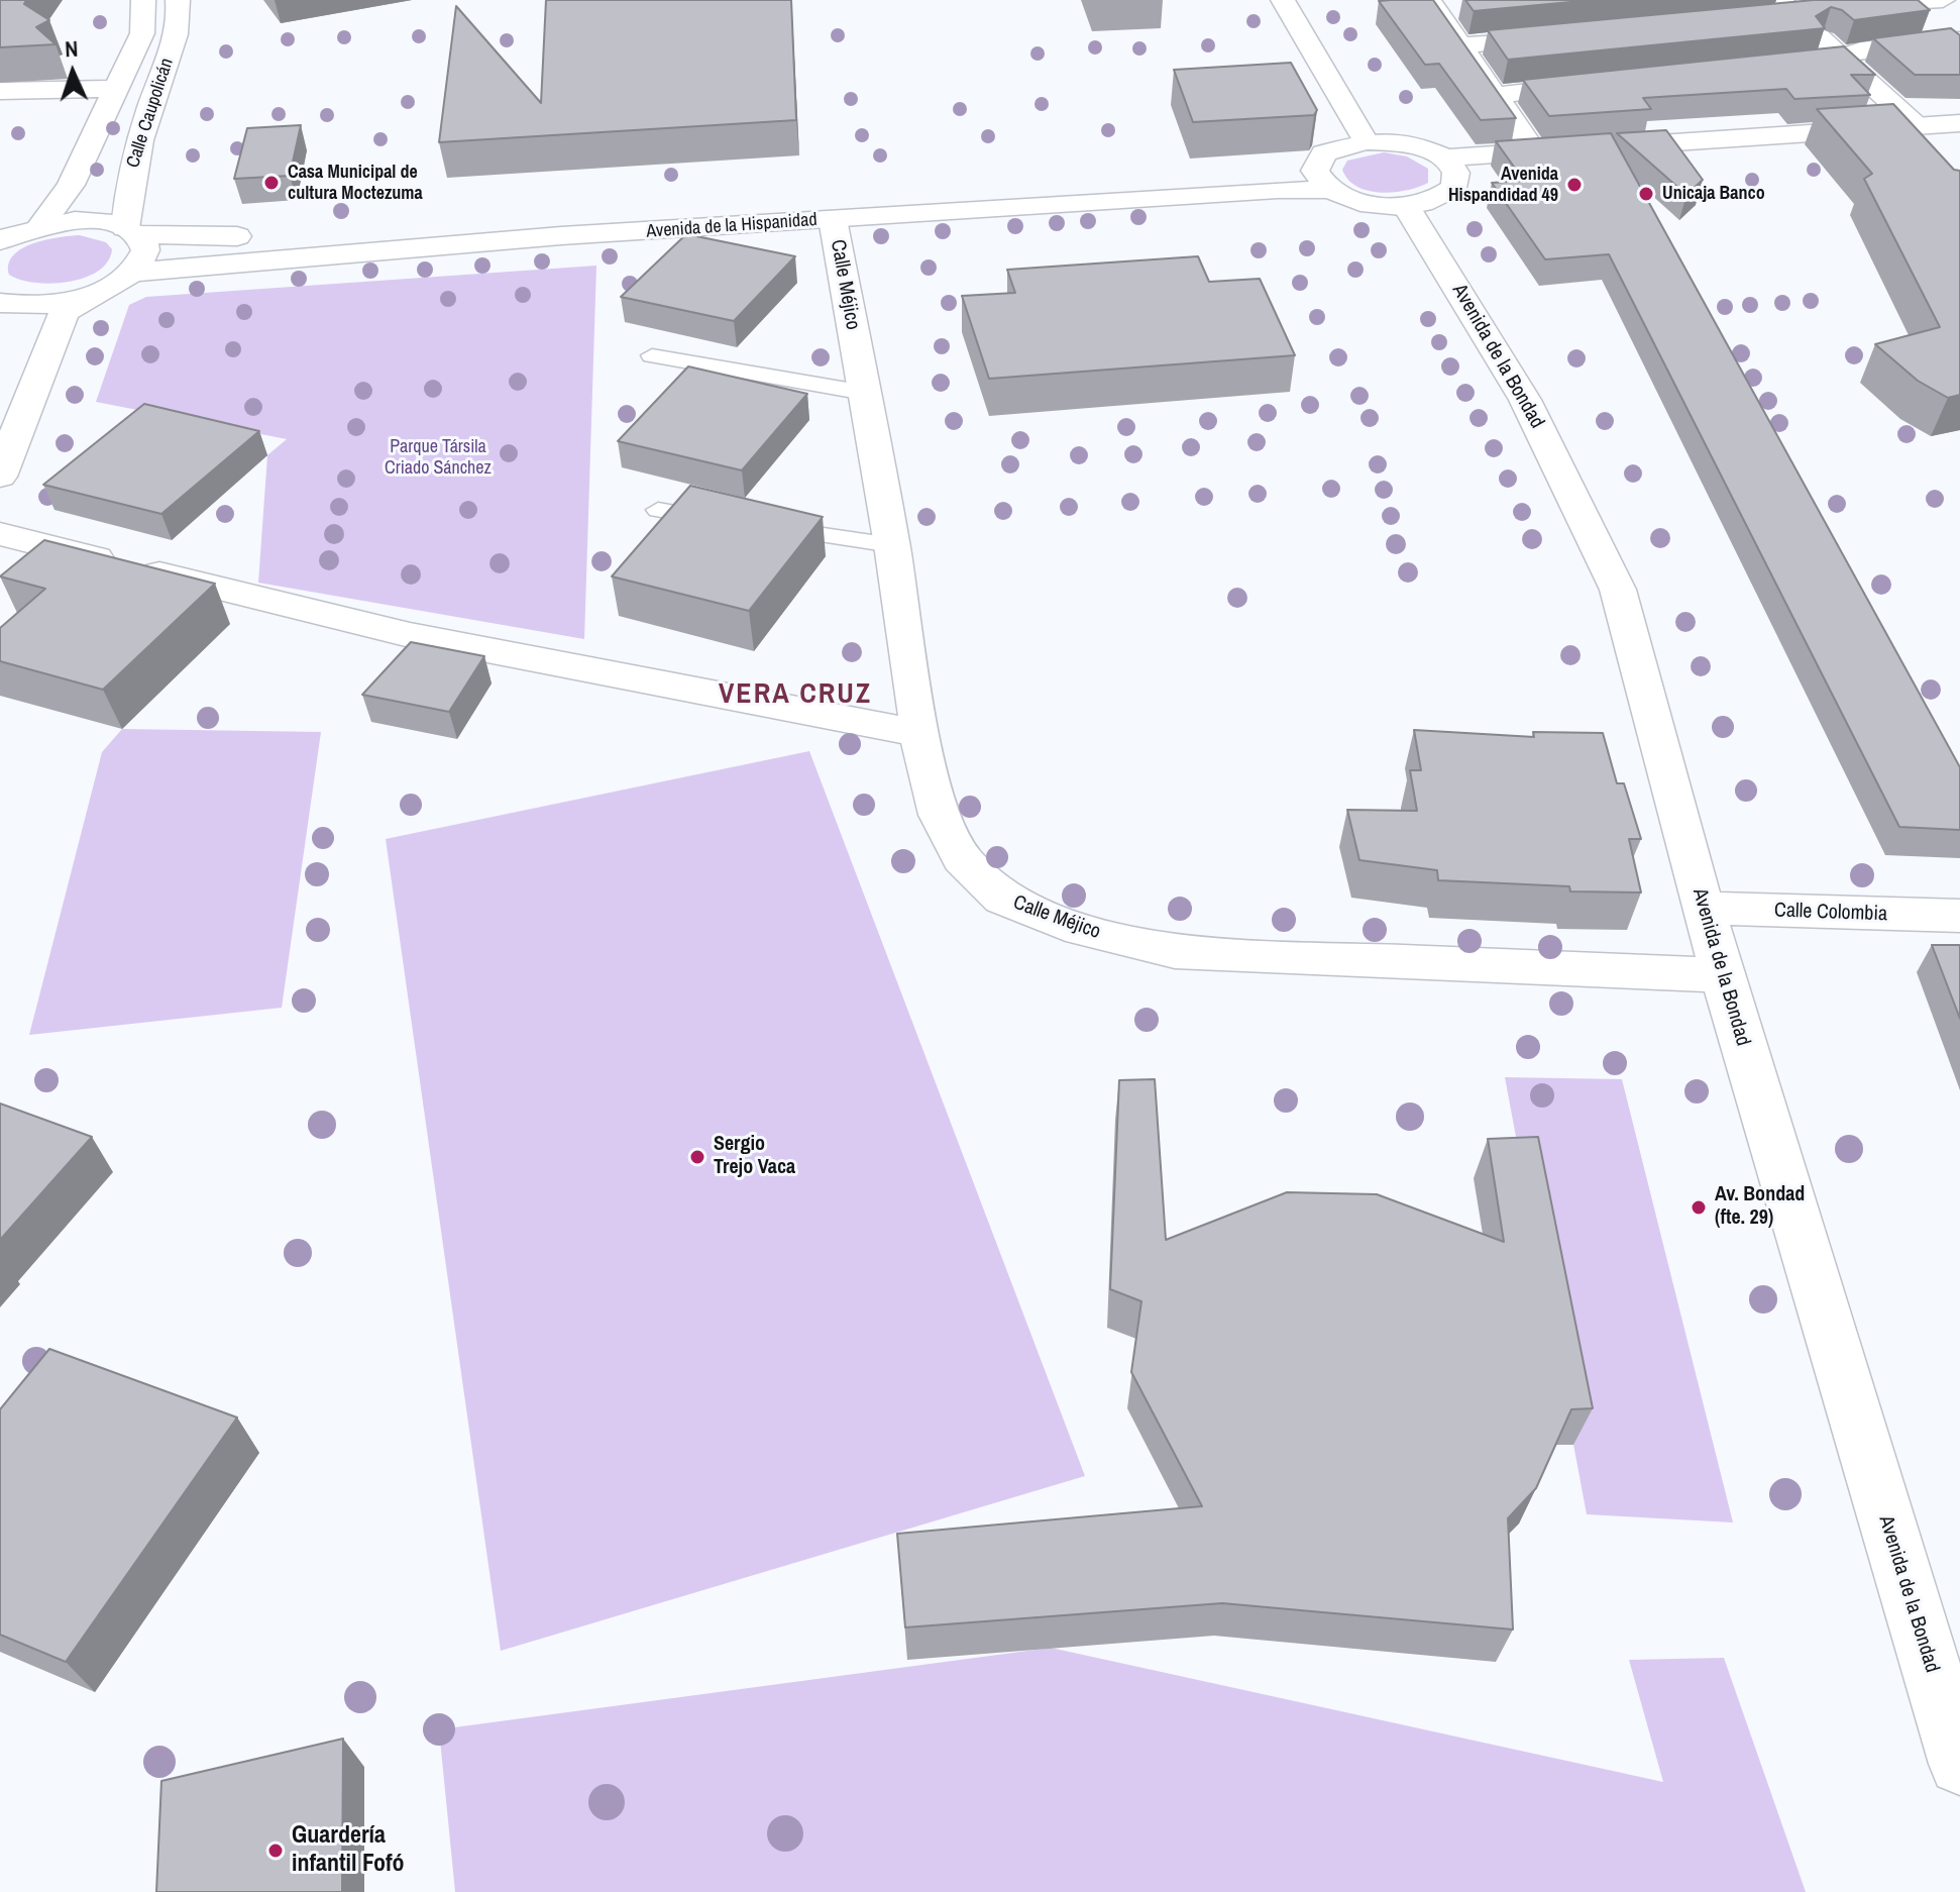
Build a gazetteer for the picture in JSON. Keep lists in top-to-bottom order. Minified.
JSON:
{"streets":{"street":["Calle Caupolicán","Avenida de la Hispanidad","Calle Méjico","Avenida de la Bondad","Calle Colombia"]},"crossings":[["Calle Caupolicán","Avenida de la Hispanidad"],["Avenida de la Hispanidad","Calle Méjico"],["Calle Méjico","Avenida de la Bondad"],["Avenida de la Bondad","Calle Colombia"]],"districts":["VERA CRUZ"],"parks":["Parque Társila Criado Sánchez"],"places":["Casa Municipal de cultura Moctezuma","Avenida Hispandidad 49","Unicaja Banco","Sergio Trejo Vaca","Av. Bondad (fte. 29)","Guardería infantil Fofó"],"north":"top"}
